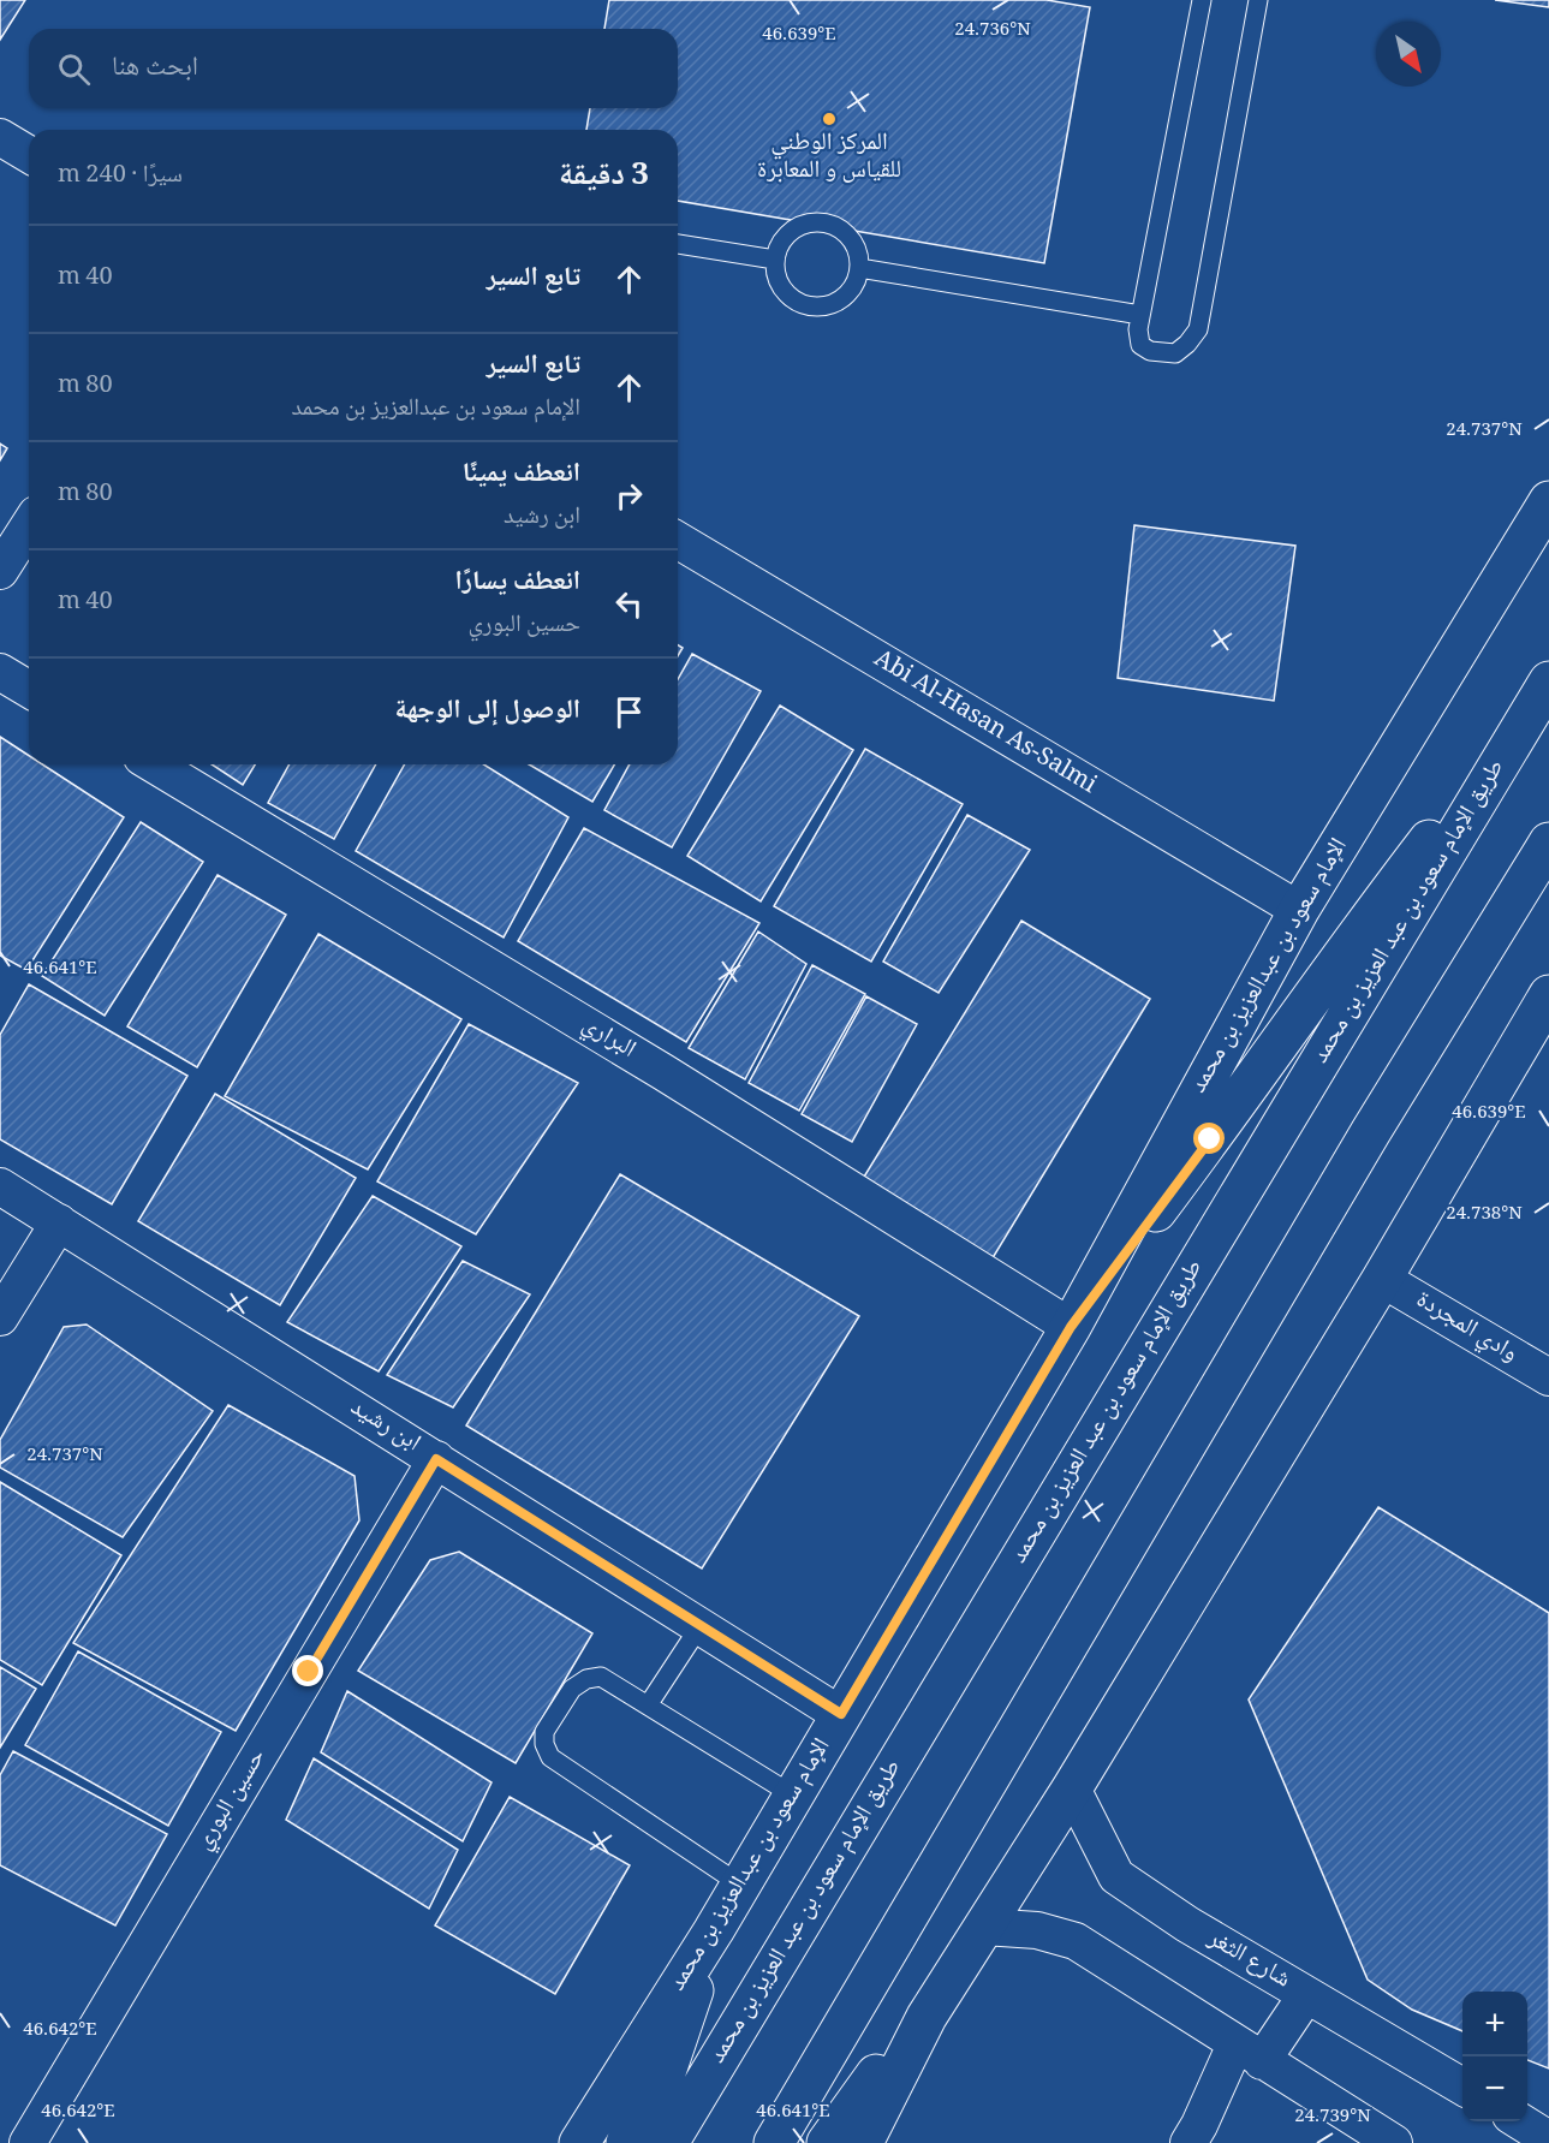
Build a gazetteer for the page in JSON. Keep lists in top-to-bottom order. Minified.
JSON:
{"streets":{"main road":["طريق الإمام سعود بن عبد العزيز بن محمد","الإمام سعود بن عبدالعزيز بن محمد"],"street":["Abi Al-Hasan As-Salmi","البراري","وادي المجردة","ابن رشيد","حسين البوري","شارع الثغر"]},"crossings":[["Abi Al-Hasan As-Salmi","الإمام سعود بن عبدالعزيز بن محمد"],["الإمام سعود بن عبدالعزيز بن محمد","البراري"],["الإمام سعود بن عبدالعزيز بن محمد","ابن رشيد"],["ابن رشيد","حسين البوري"]],"places":["المركز الوطني للقياس و المعابرة"],"north":"bottom right","page":{"search":"ابحث هنا","heading":["3 دقيقة","سيرًا · 240 m"],"list":[["تابع السير","40 m"],["تابع السير","الإمام سعود بن عبدالعزيز بن محمد","80 m"],["انعطف يمينًا","ابن رشيد","80 m"],["انعطف يسارًا","حسين البوري","40 m"],"الوصول إلى الوجهة"],"map_buttons":["+","−"]},"coordinates":["24.736°N","46.639°E","24.737°N","46.641°E","24.738°N","46.642°E","24.739°N"]}
